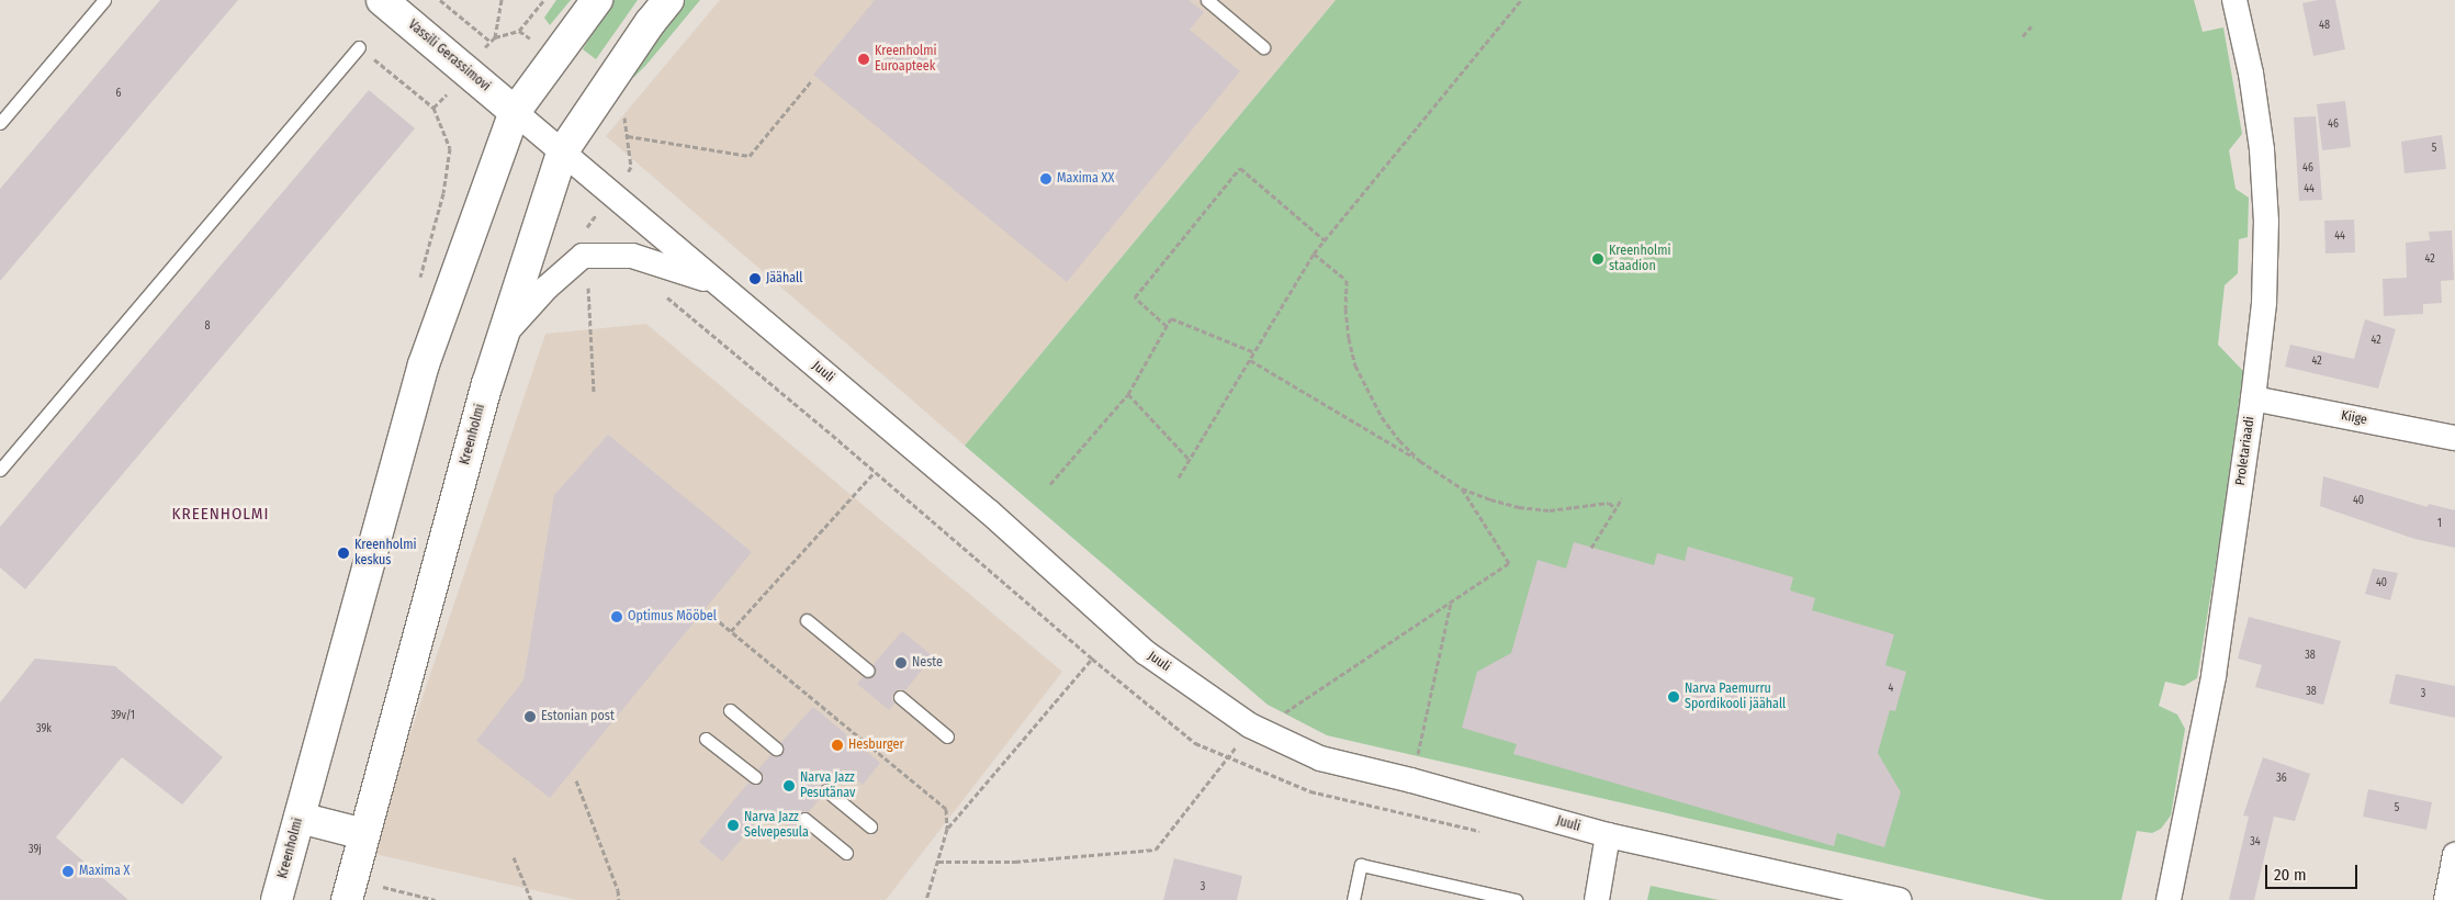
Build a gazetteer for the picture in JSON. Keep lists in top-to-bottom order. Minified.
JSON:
{"streets":{"main road":["Vassili Gerassimovi","Kreenholmi"],"street":["Juuli","Kiige","Proletariaadi"]},"crossings":[["Vassili Gerassimovi","Juuli"],["Vassili Gerassimovi","Kreenholmi"],["Juuli","Kreenholmi"],["Kiige","Proletariaadi"]],"districts":["KREENHOLMI"],"places":["Kreenholmi Euroapteek","Maxima XX","Kreenholmi staadion","Jäähall","Kreenholmi keskus","Optimus Mööbel","Neste","Narva Paemurru Spordikooli jäähall","Estonian post","Hesburger","Narva Jazz Pesutänav","Narva Jazz Selvepesula","Maxima X"],"house_numbers":["48","6","46","5","46","44","44","42","8","42","42","40","1","40","38","4","38","3","39v/1","39k","36","5","34","39j","3"],"scale_bar":"20 m"}
